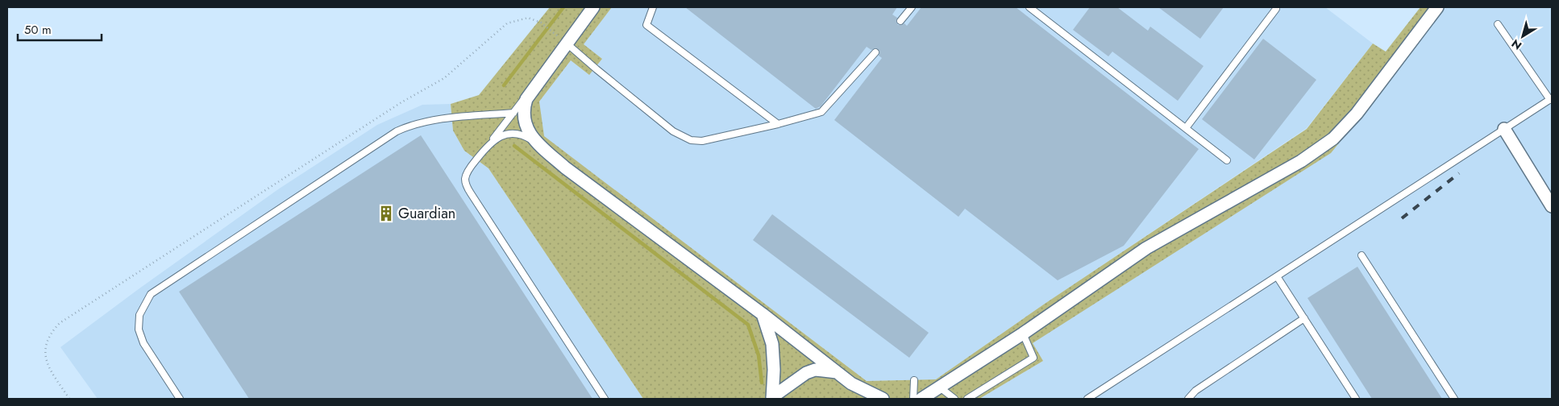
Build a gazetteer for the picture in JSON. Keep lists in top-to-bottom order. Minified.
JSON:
{"places":{"building":["Guardian"]},"scale_bar":"50 m","north":"bottom left"}
